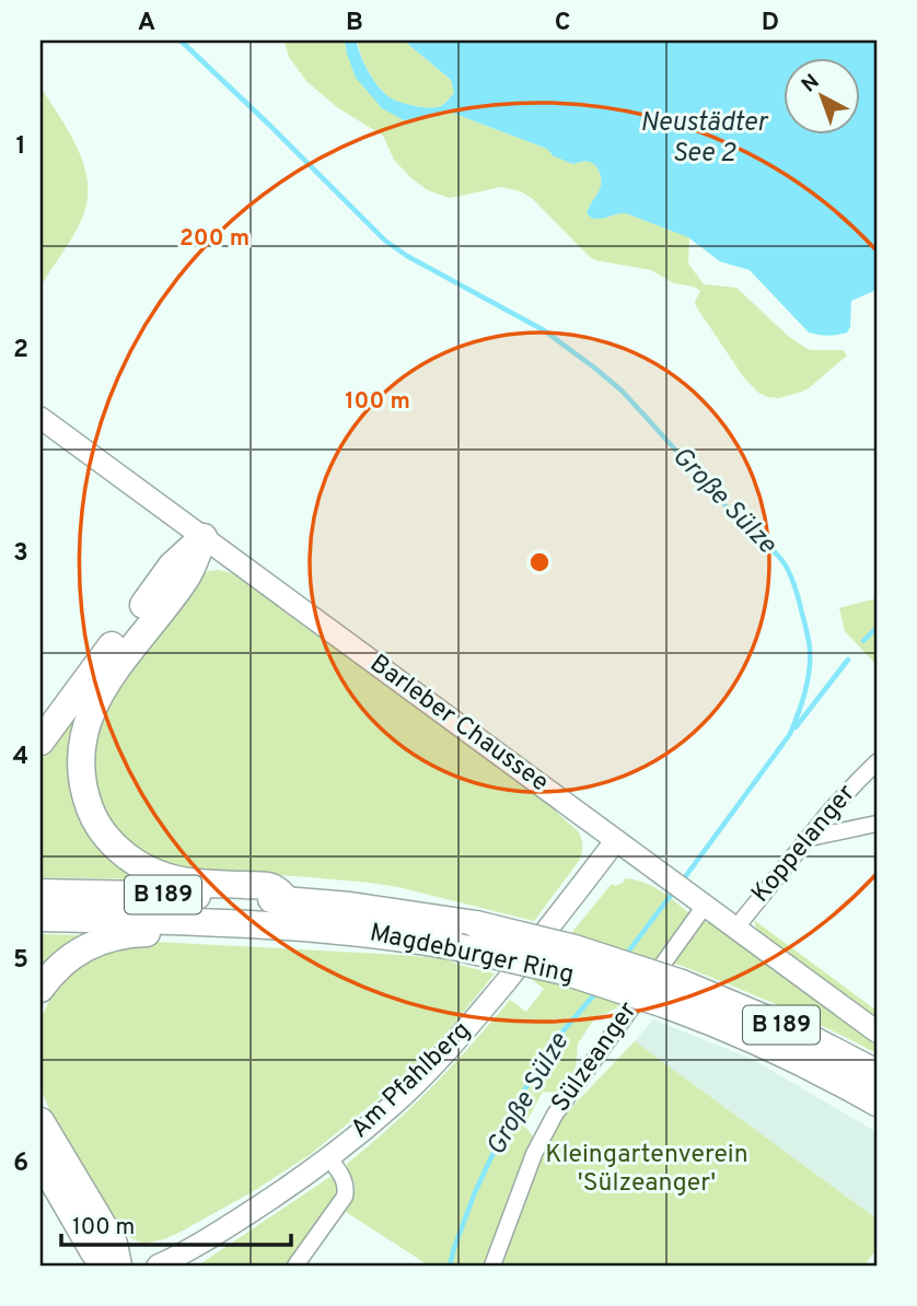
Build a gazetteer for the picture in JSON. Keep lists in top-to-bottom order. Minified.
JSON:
{"streets":{"highway":["B 189","Magdeburger Ring"],"street":["Barleber Chaussee","Koppelanger","Sülzeanger","Am Pfahlberg"]},"crossings":[["Barleber Chaussee","Koppelanger"],["Barleber Chaussee","Sülzeanger"],["Barleber Chaussee","Am Pfahlberg"]],"water":["Neustädter See 2","Große Sülze"],"parks":["Kleingartenverein 'Sülzeanger'"],"scale_bar":"100 m","north":"top left","grid":{"columns":["A","B","C","D"],"rows":["1","2","3","4","5","6"]},"rings":["200 m","100 m"]}
